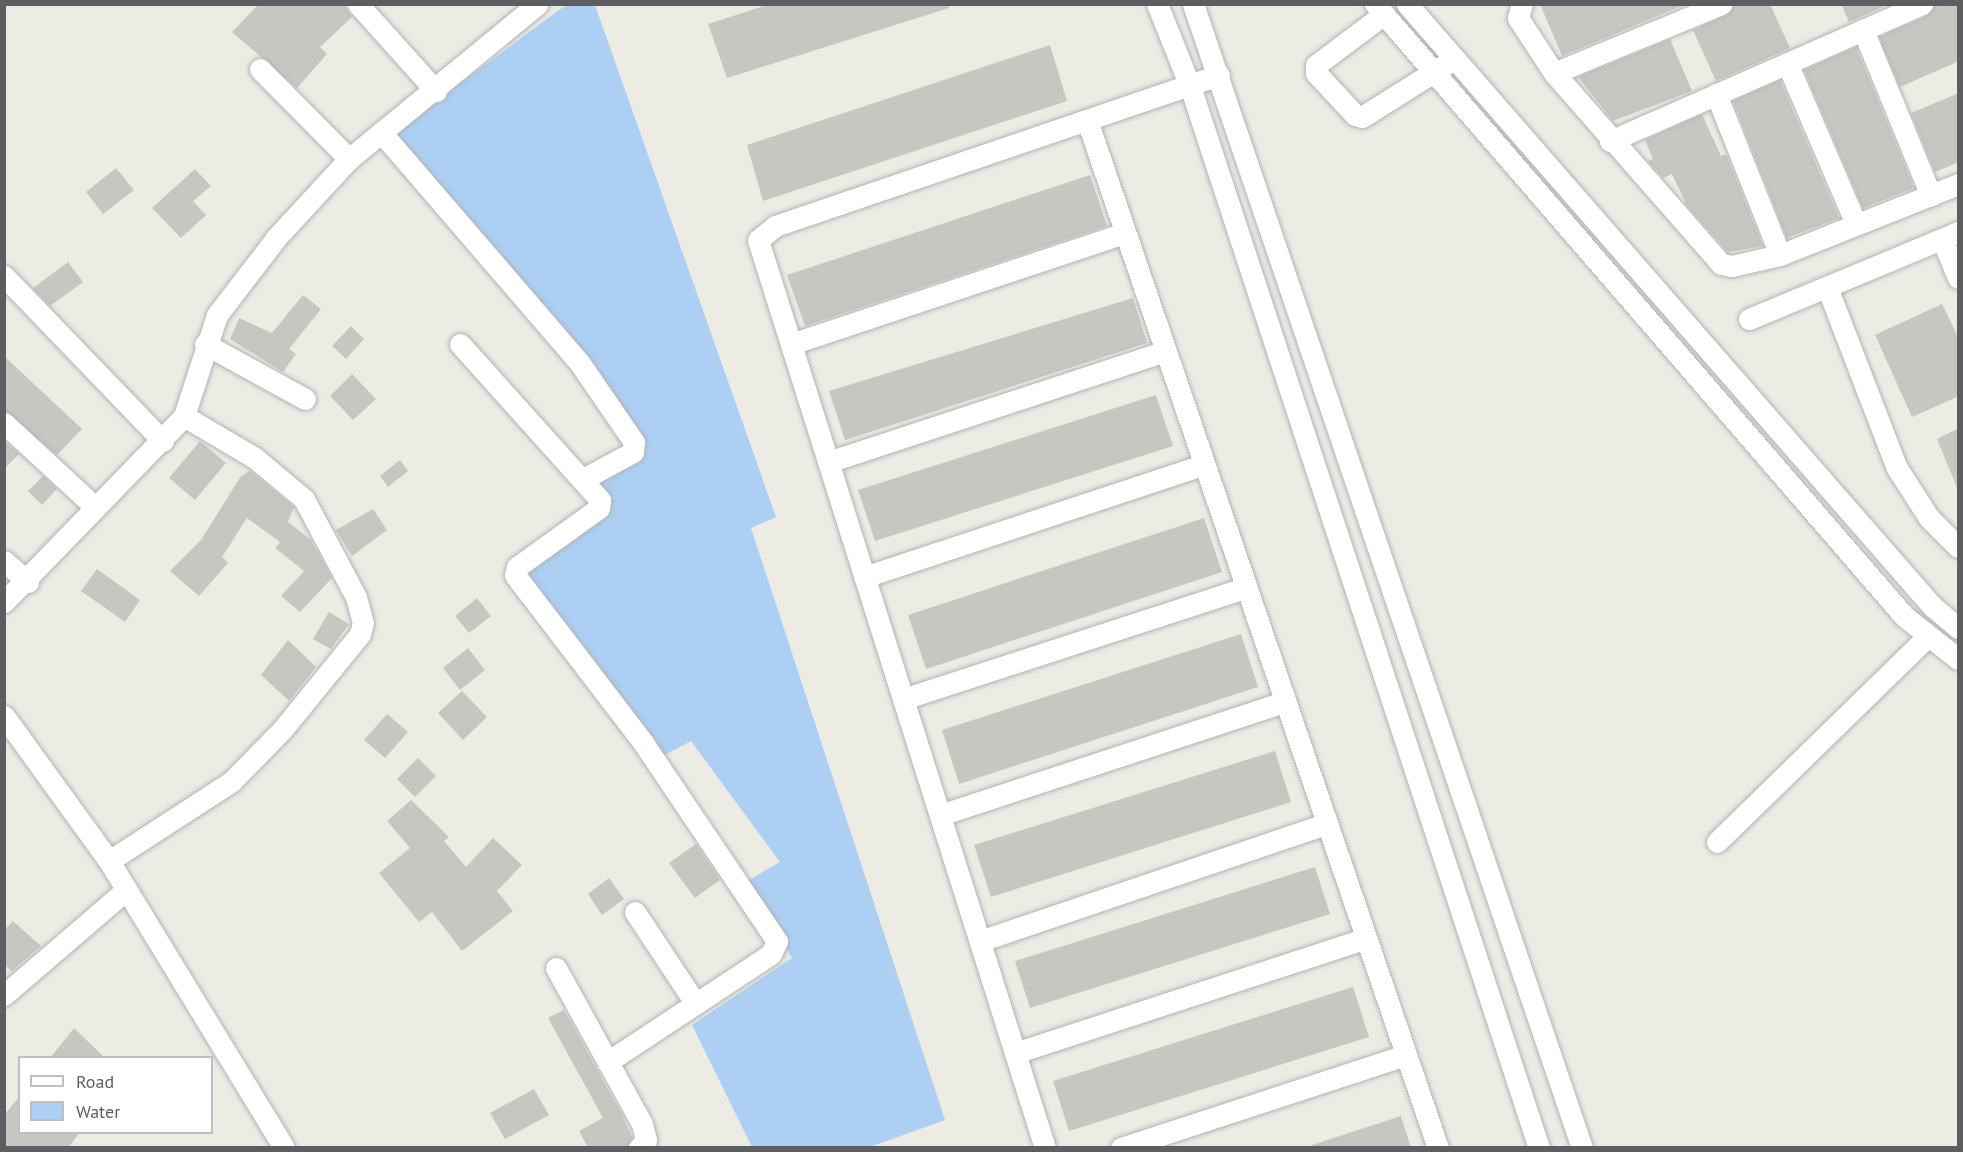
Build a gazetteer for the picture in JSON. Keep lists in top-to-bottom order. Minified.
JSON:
{"legend":["Road","Water"]}
